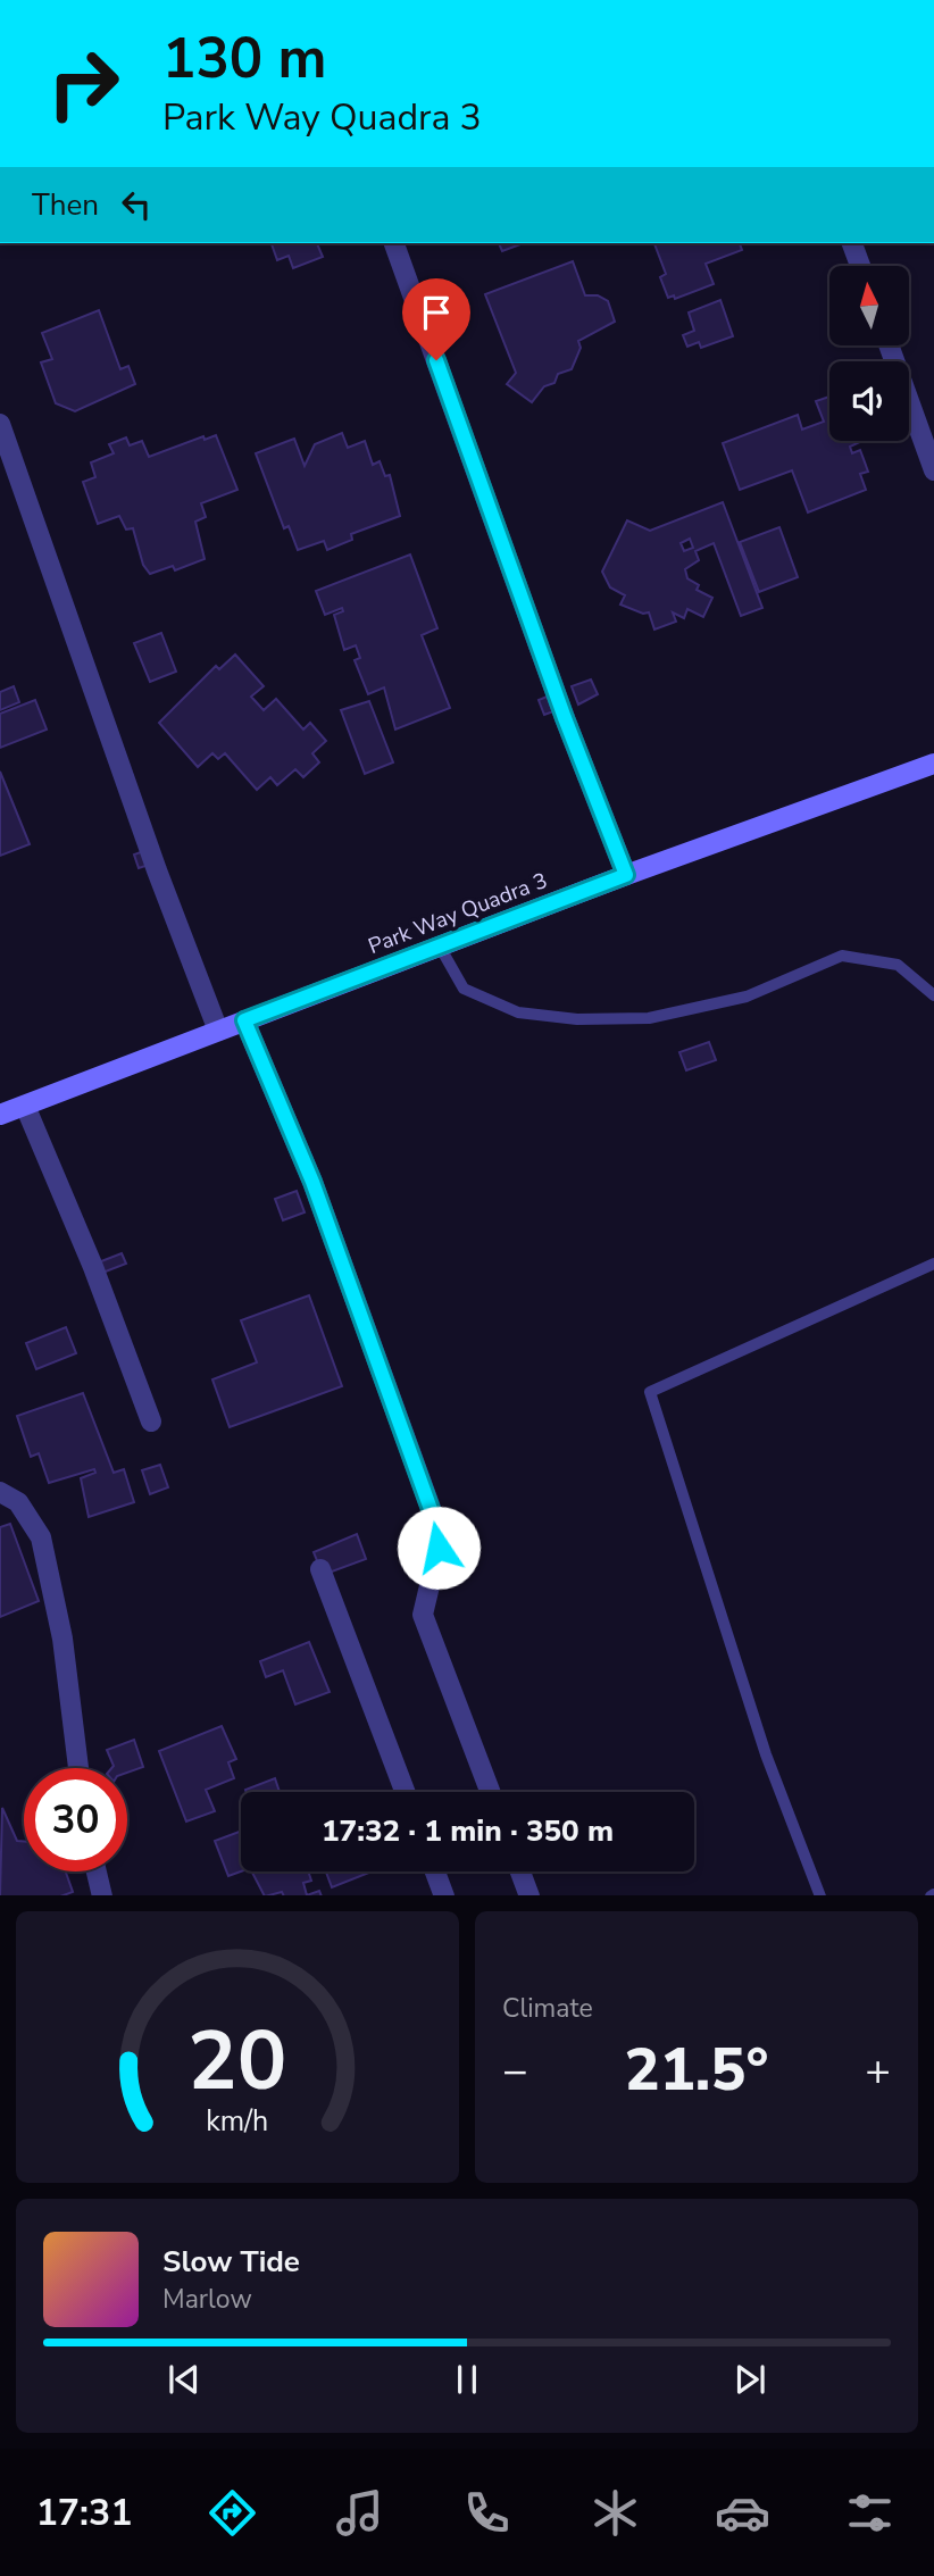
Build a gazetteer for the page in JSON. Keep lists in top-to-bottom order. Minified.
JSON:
{"streets":{"street":["Park Way Quadra 3"]},"north":"top","page":{"turn":["130 m","Park Way Quadra 3"],"then":"Then","limit":"30","trip":"17:32 · 1 min · 350 m","tile":"Climate","heat":["−","21.5°","+"],"song":["Slow Tide","Marlow"],"tabs":"17:31","gauge":["20","km/h"]}}
